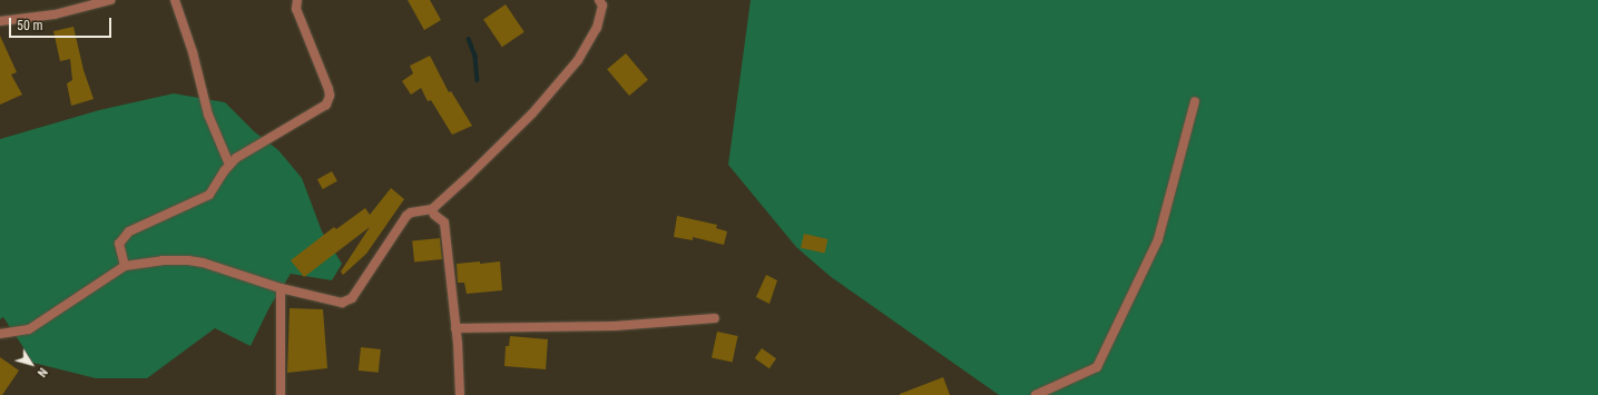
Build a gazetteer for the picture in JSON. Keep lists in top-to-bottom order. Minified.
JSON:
{"scale_bar":"50 m","north":"bottom right"}
